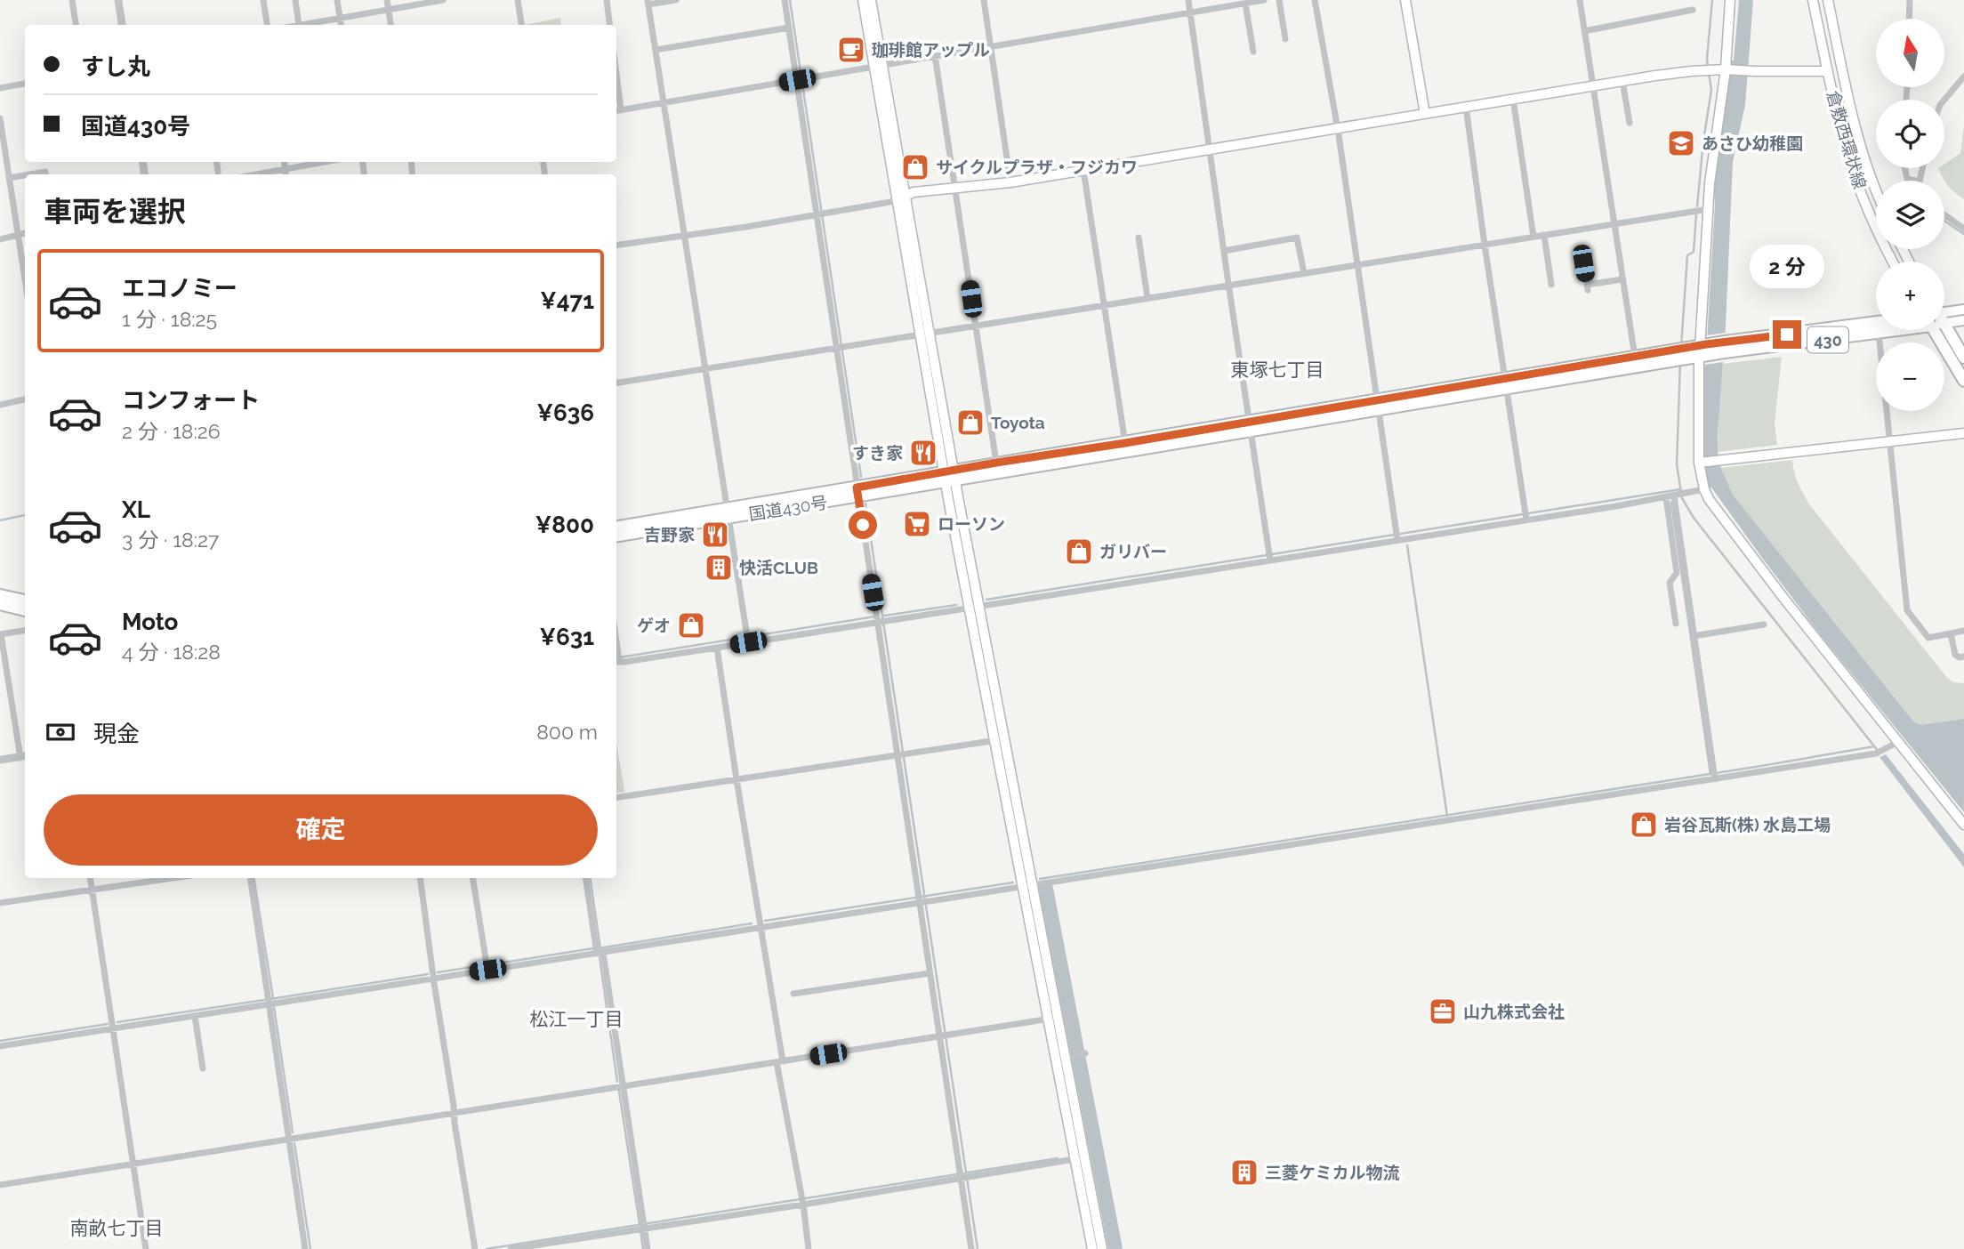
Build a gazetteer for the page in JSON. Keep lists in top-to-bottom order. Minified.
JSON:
{"streets":{"highway":["430","国道430号"],"street":["倉敷西環状線"]},"districts":["東塚七丁目","松江一丁目","南畝七丁目"],"places":{"cafe":["珈琲館アップル"],"school or university":["あさひ幼稚園"],"shop":["サイクルプラザ・フジカワ","Toyota","ガリバー","ゲオ","岩谷瓦斯(株) 水島工場"],"restaurant":["すき家","吉野家"],"supermarket":["ローソン"],"building":["快活CLUB","三菱ケミカル物流"],"office":["山九株式会社"]},"north":"top","page":{"map_buttons":["+","−"],"banner":["すし丸","国道430号"],"heading":"車両を選択","bubble":"2 分","list":[{"name":"エコノミー","note":"1 分 · 18:25","value":"¥471"},{"name":"コンフォート","note":"2 分 · 18:26","value":"¥636"},{"name":"XL","note":"3 分 · 18:27","value":"¥800"},{"name":"Moto","note":"4 分 · 18:28","value":"¥631"}],"pay":["現金","800 m"],"buttons":"確定"}}
